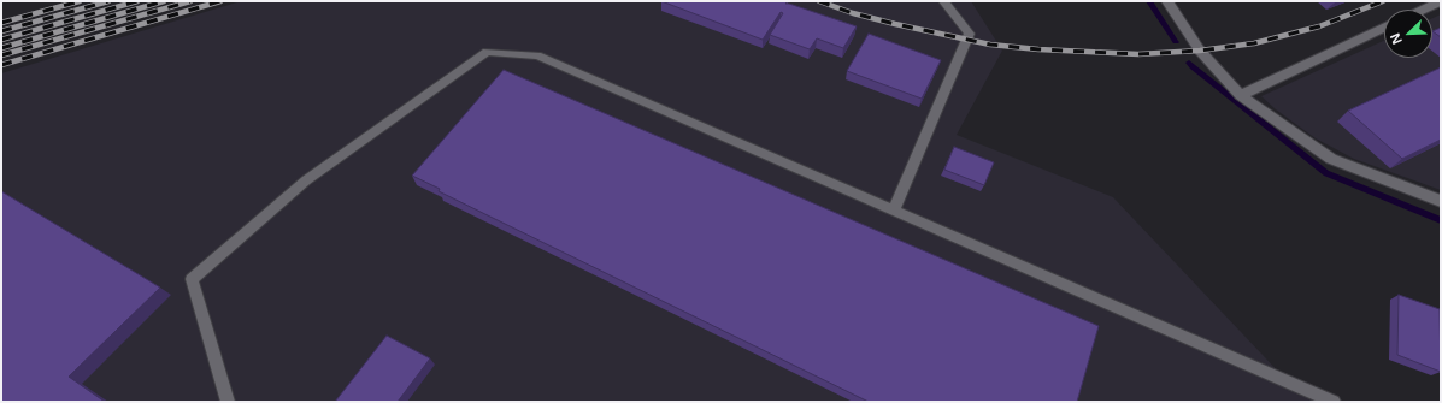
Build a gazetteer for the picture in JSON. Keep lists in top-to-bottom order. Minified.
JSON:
{"north":"bottom left"}
